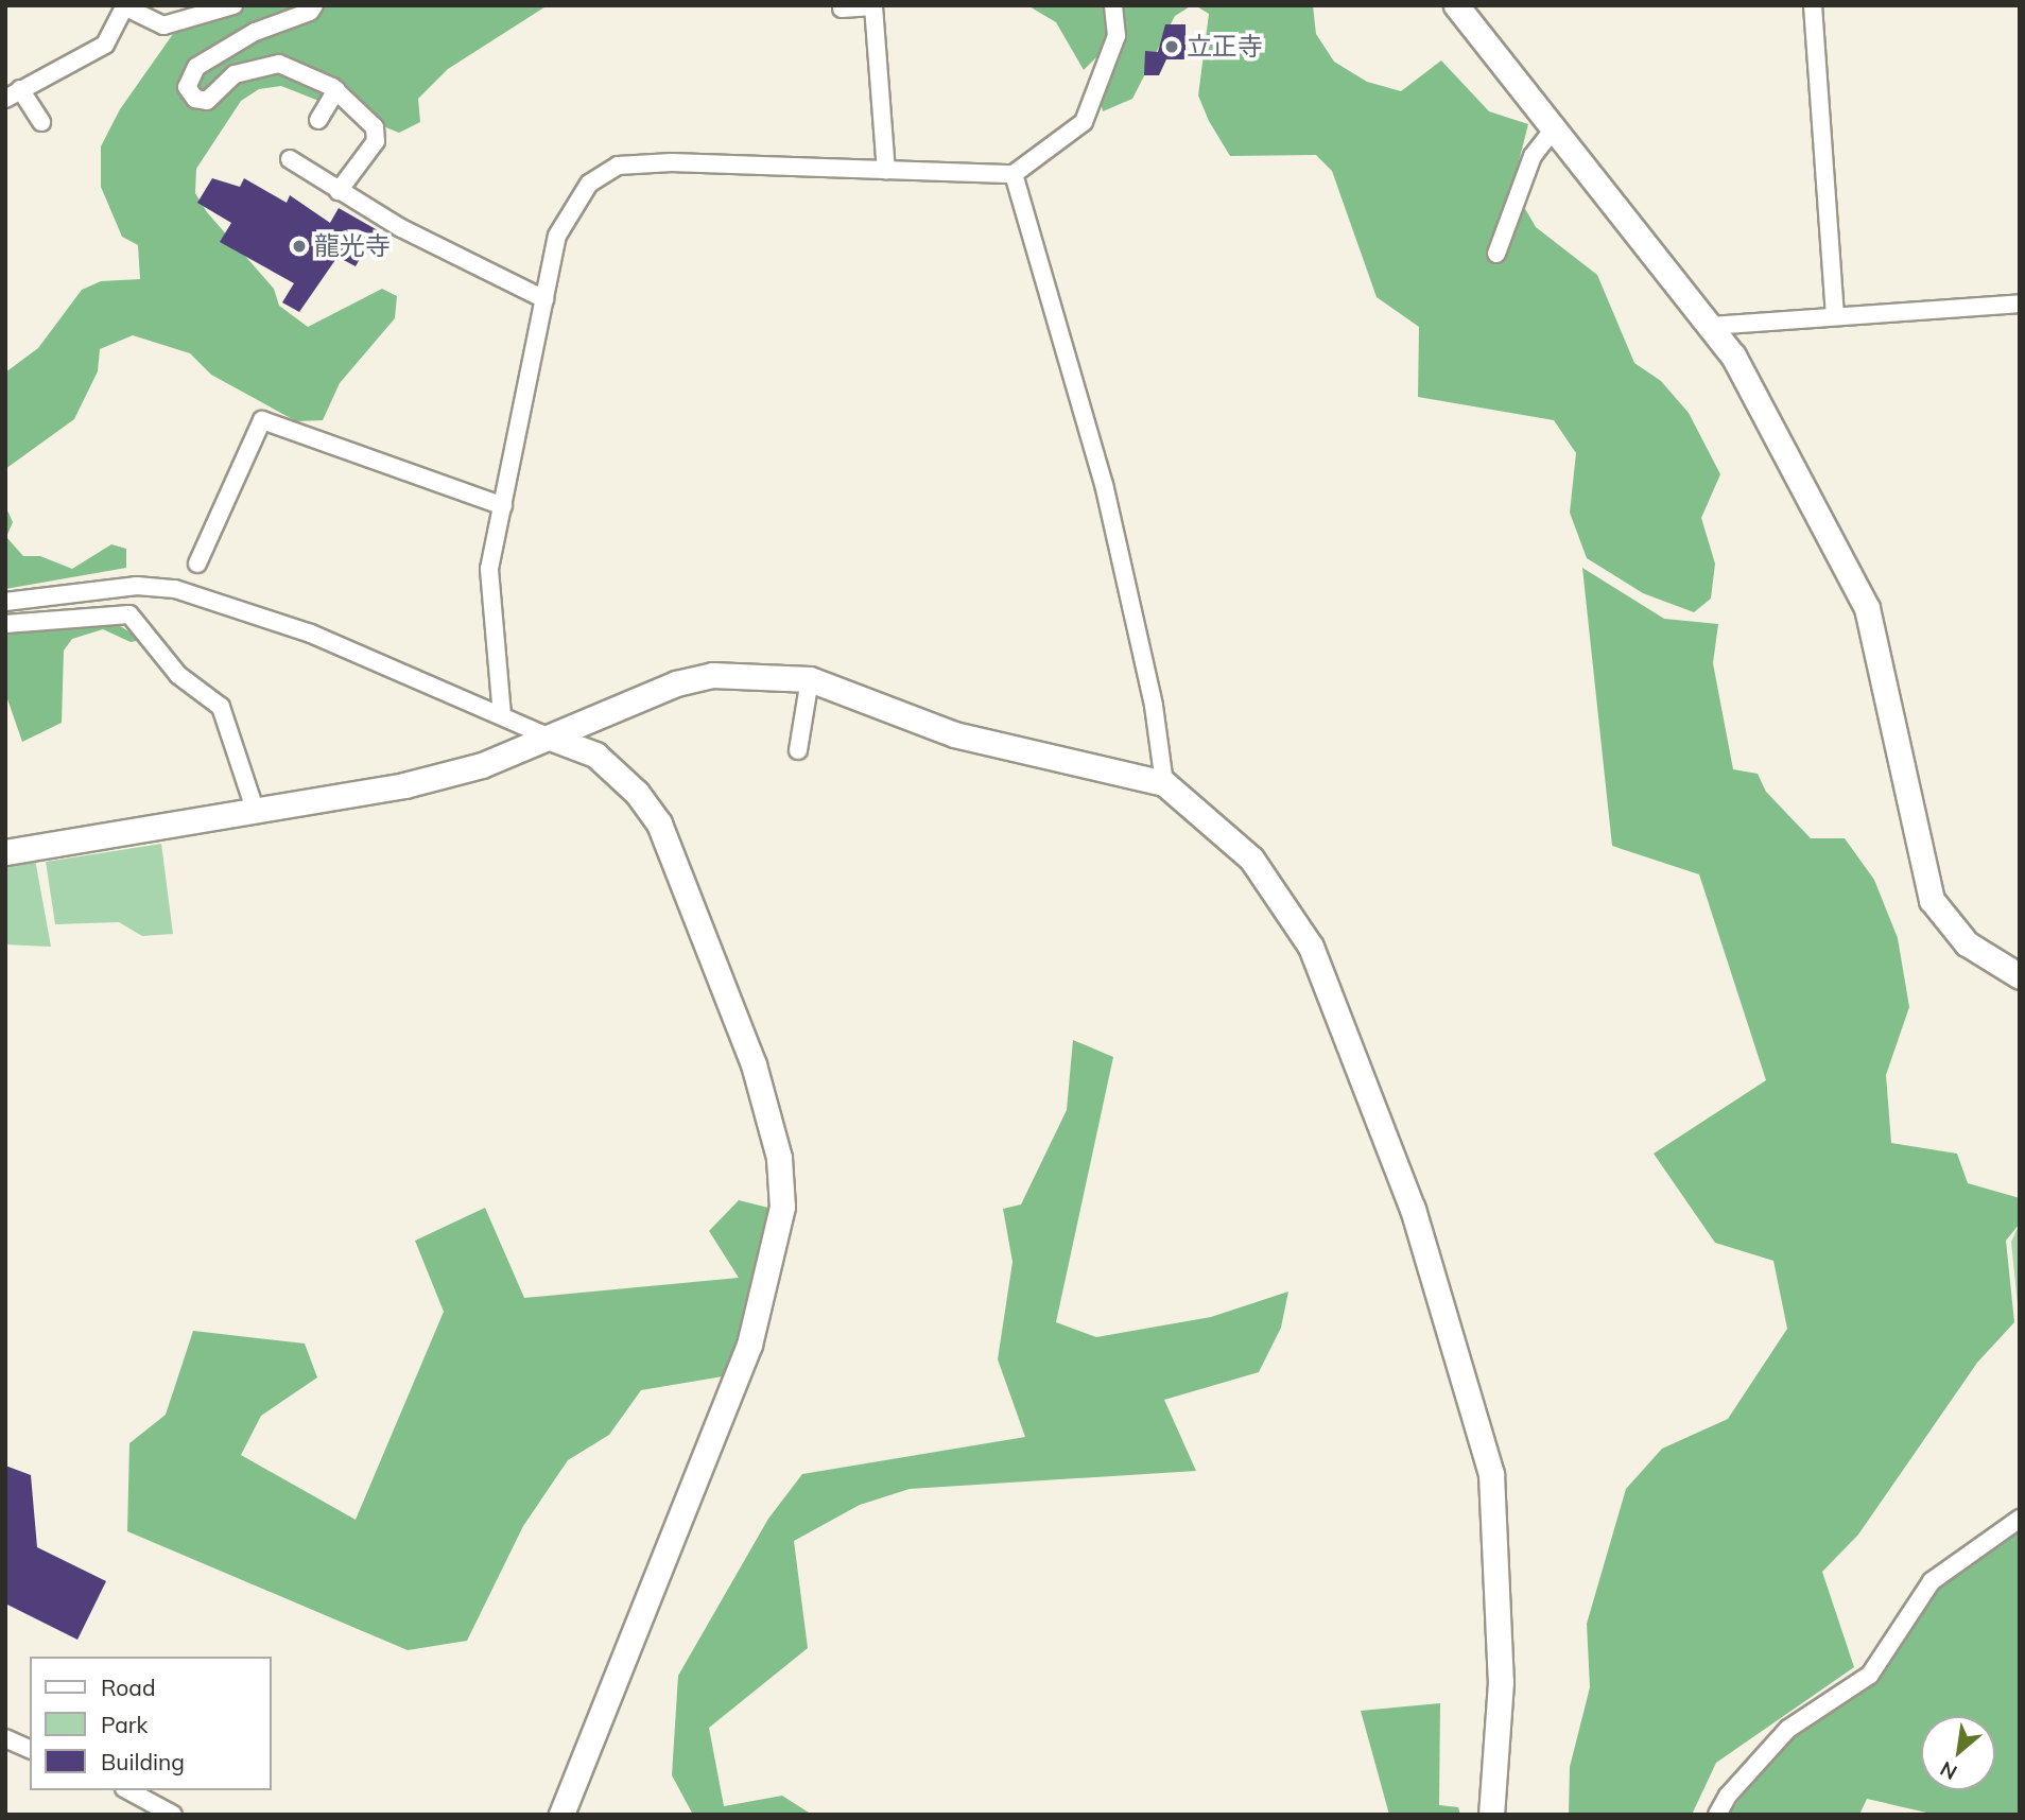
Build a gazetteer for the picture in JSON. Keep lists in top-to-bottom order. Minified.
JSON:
{"places":["立正寺","龍光寺"],"legend":["Road","Park","Building"],"north":"bottom left"}
